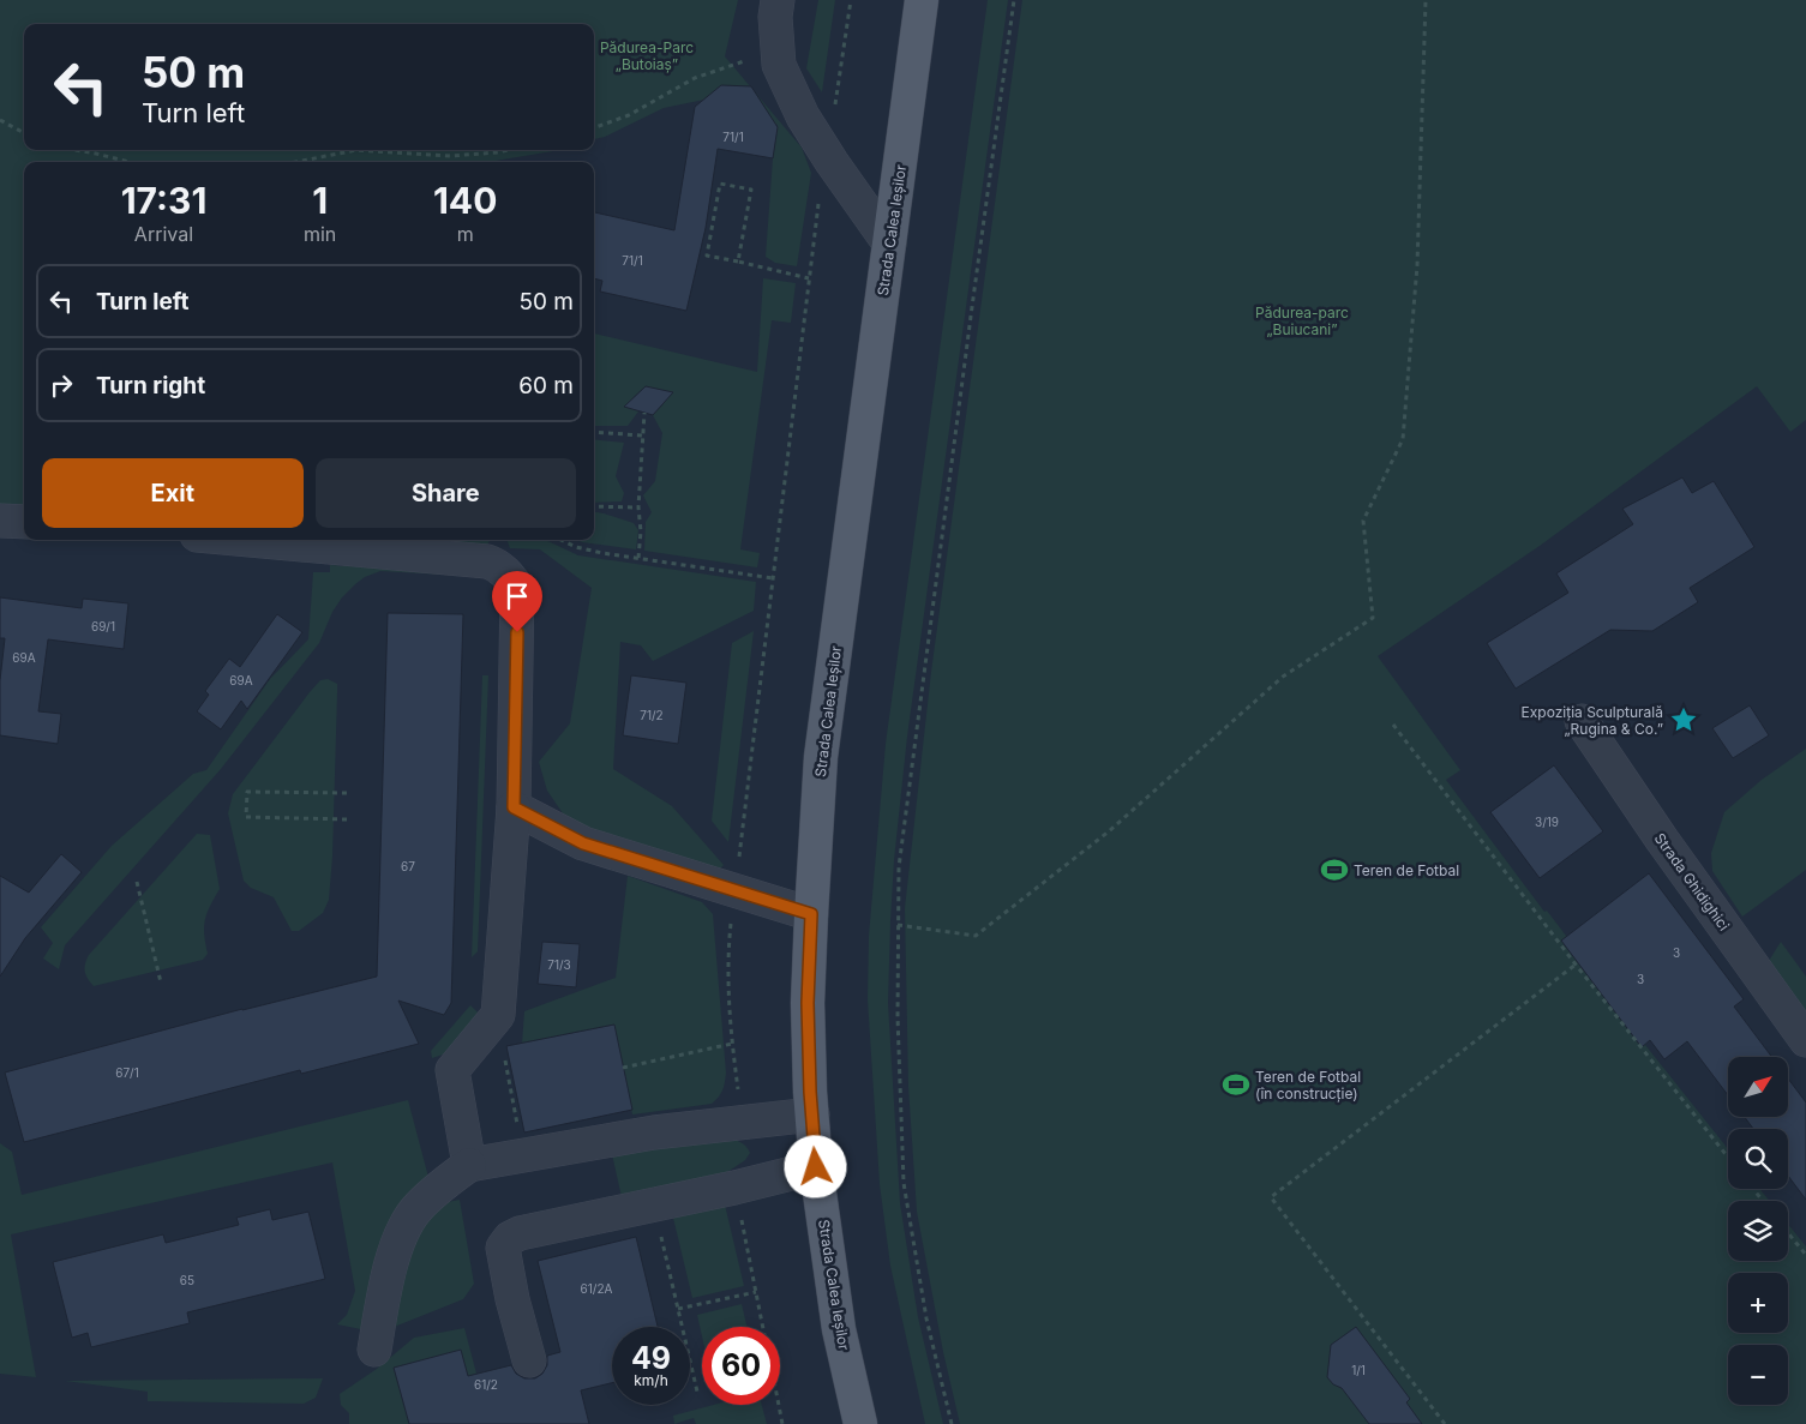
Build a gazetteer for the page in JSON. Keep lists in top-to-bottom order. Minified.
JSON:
{"streets":{"main road":["Strada Calea Ieșilor"],"lane":["Strada Ghidighici"]},"parks":["Pădurea-Parc „Butoiaș”","Pădurea-parc „Buiucani”"],"places":{"place":["Expoziția Sculpturală „Rugina & Co.”"],"sports":["Teren de Fotbal","Teren de Fotbal (în construcție)"]},"house_numbers":["71/1","71/1","69/1","69A","69A","71/2","3/19","67","3","71/3","3","67/1","65","61/2A","1/1","61/2"],"north":"top right","page":{"turn":["50 m","Turn left"],"eta":["17:31","Arrival","1","min","140","m"],"list":[{"name":"Turn left","value":"50 m"},{"name":"Turn right","value":"60 m"}],"buttons":["Exit","Share"],"map_buttons":["+","−"],"speed":"49 km/h","limit":"60"}}
